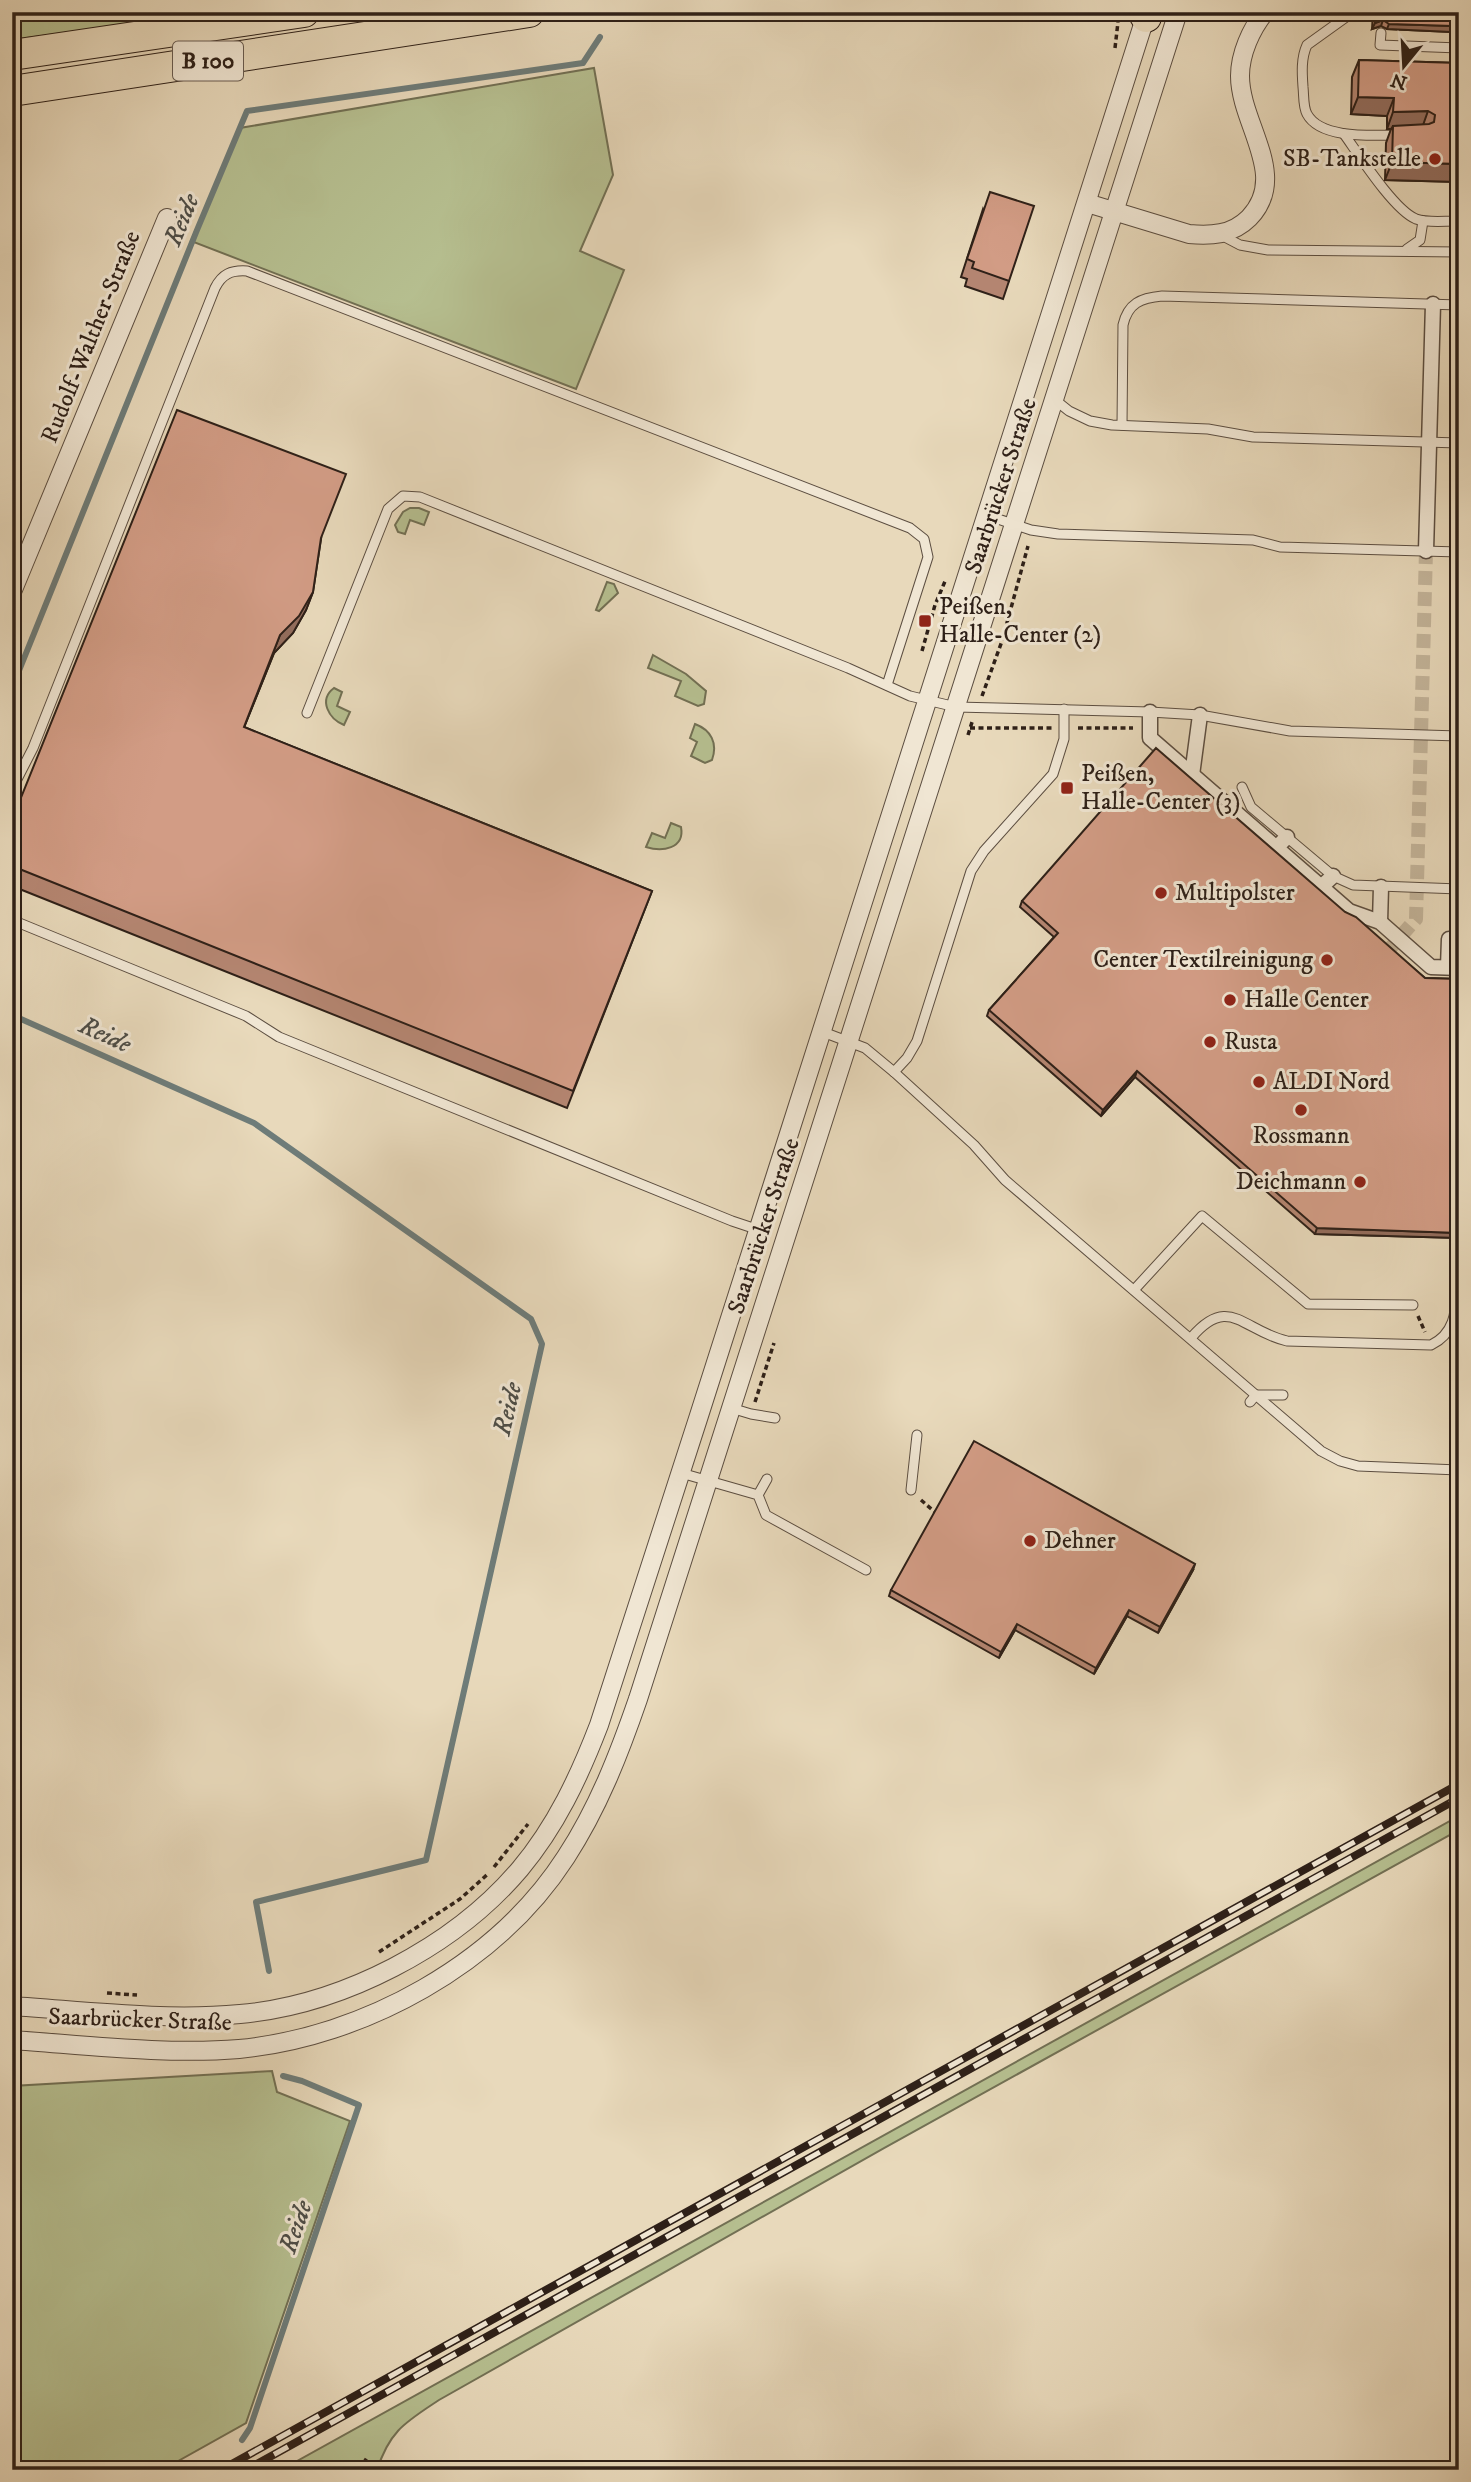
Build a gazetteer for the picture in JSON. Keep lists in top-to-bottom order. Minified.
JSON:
{"streets":{"main road":["B 100"],"street":["Rudolf-Walther-Straße","Saarbrücker Straße"]},"water":["Reide"],"places":{"other":["SB-Tankstelle","Multipolster","Center Textilreinigung","Halle Center","Rusta","ALDI Nord","Rossmann","Deichmann","Dehner"],"transit":["Peißen, Halle-Center (2)","Peißen, Halle-Center (3)"]},"north":"bottom"}
